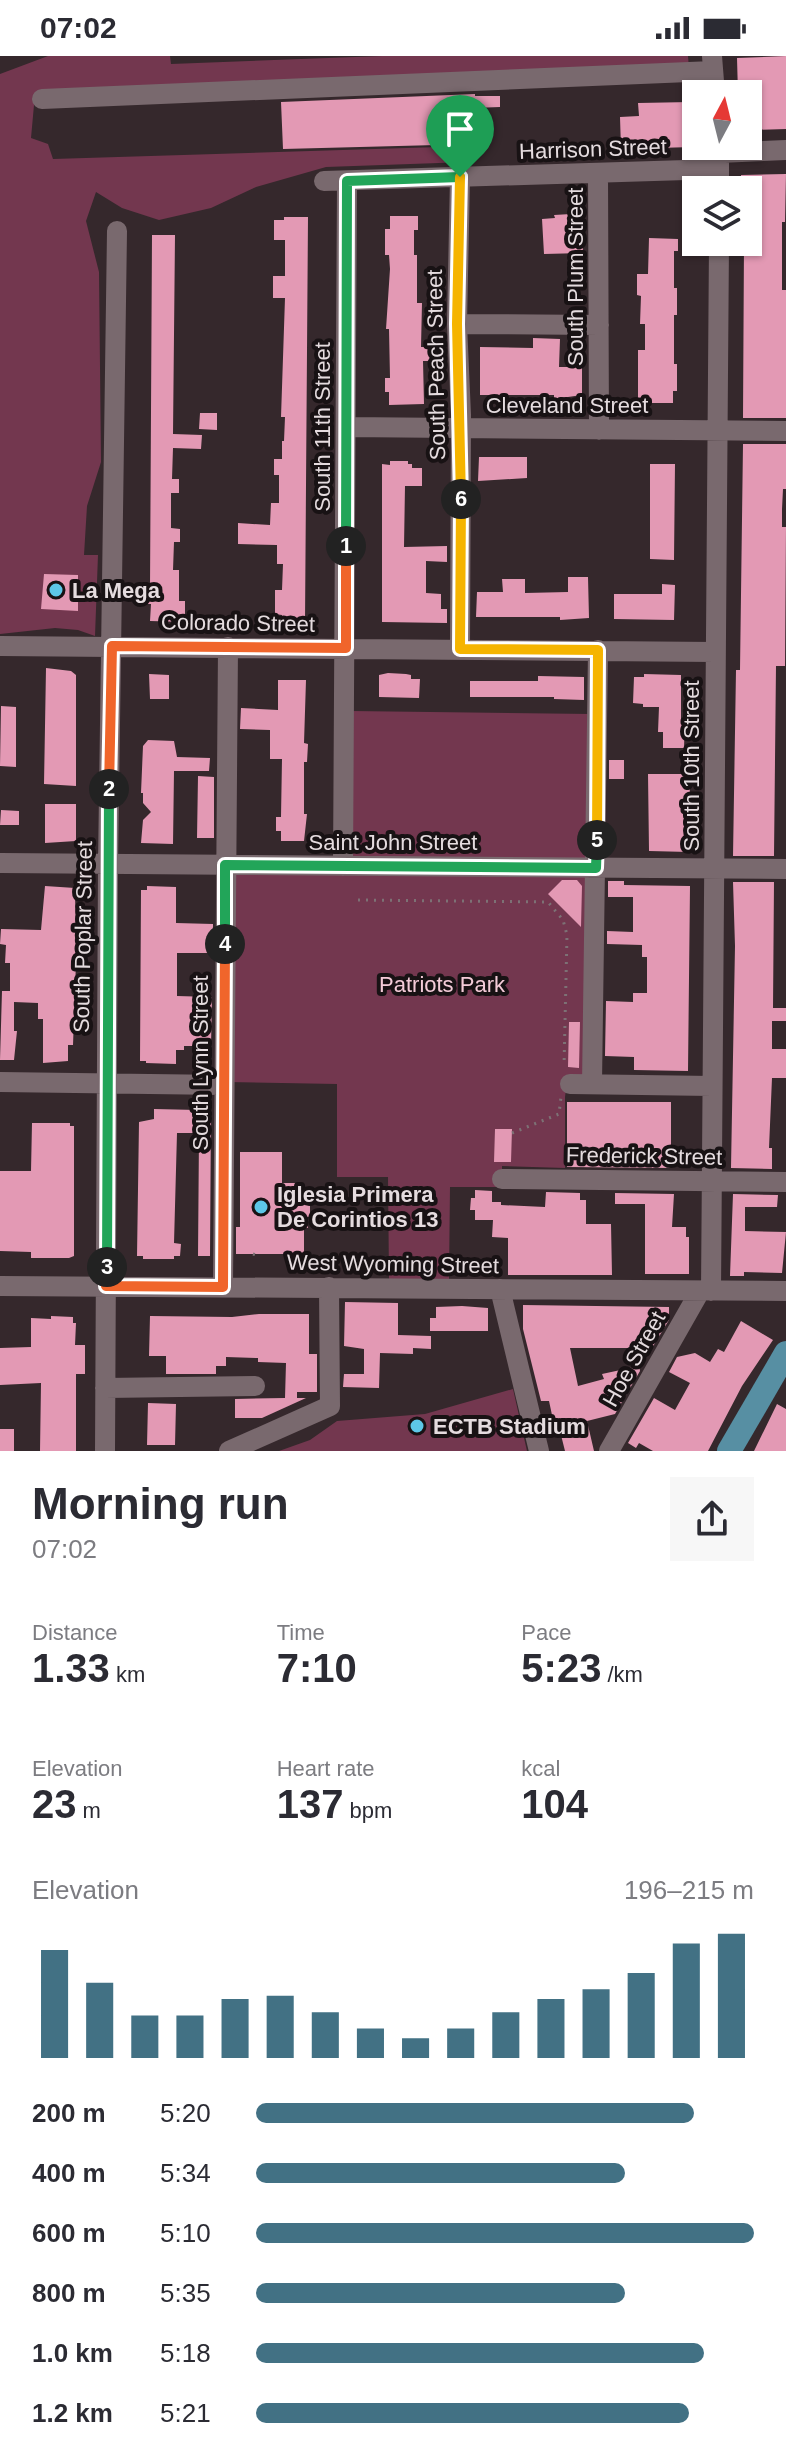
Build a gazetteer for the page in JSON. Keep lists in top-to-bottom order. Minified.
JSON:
{"streets":{"street":["Harrison Street","South Plum Street","South Peach Street","Cleveland Street","South 11th Street","Colorado Street","South 10th Street","Saint John Street","South Poplar Street","South Lynn Street","Frederick Street","West Wyoming Street","Hoe Street"]},"crossings":[["Harrison Street","South Plum Street"],["Harrison Street","South Peach Street"],["Harrison Street","South 11th Street"],["South Plum Street","Cleveland Street"],["South Peach Street","Cleveland Street"],["South Peach Street","Colorado Street"],["Cleveland Street","South 11th Street"],["Cleveland Street","South 10th Street"],["South 11th Street","Colorado Street"],["South 11th Street","Saint John Street"],["Colorado Street","South 10th Street"],["Colorado Street","South Poplar Street"],["Colorado Street","South Lynn Street"],["South 10th Street","Saint John Street"],["South 10th Street","Frederick Street"],["South 10th Street","West Wyoming Street"],["South 10th Street","Hoe Street"],["Saint John Street","South Poplar Street"],["Saint John Street","South Lynn Street"],["South Poplar Street","West Wyoming Street"],["South Lynn Street","West Wyoming Street"],["West Wyoming Street","Hoe Street"]],"parks":["Patriots Park"],"places":["La Mega","Iglesia Primera De Corintios 13","ECTB Stadium"],"north":"top","page":{"status":"07:02","pins":["6","1","2","5","4","3"],"heading":["Morning run","07:02"],"stats":[["Distance","1.33 km"],["Time","7:10"],["Pace","5:23 /km"],["Elevation","23 m"],["Heart rate","137 bpm"],["kcal","104"]],"chart":["Elevation","196–215 m"],"list":[{"name":"200 m","note":"5:20"},{"name":"400 m","note":"5:34"},{"name":"600 m","note":"5:10"},{"name":"800 m","note":"5:35"},{"name":"1.0 km","note":"5:18"},{"name":"1.2 km","note":"5:21"}]}}
